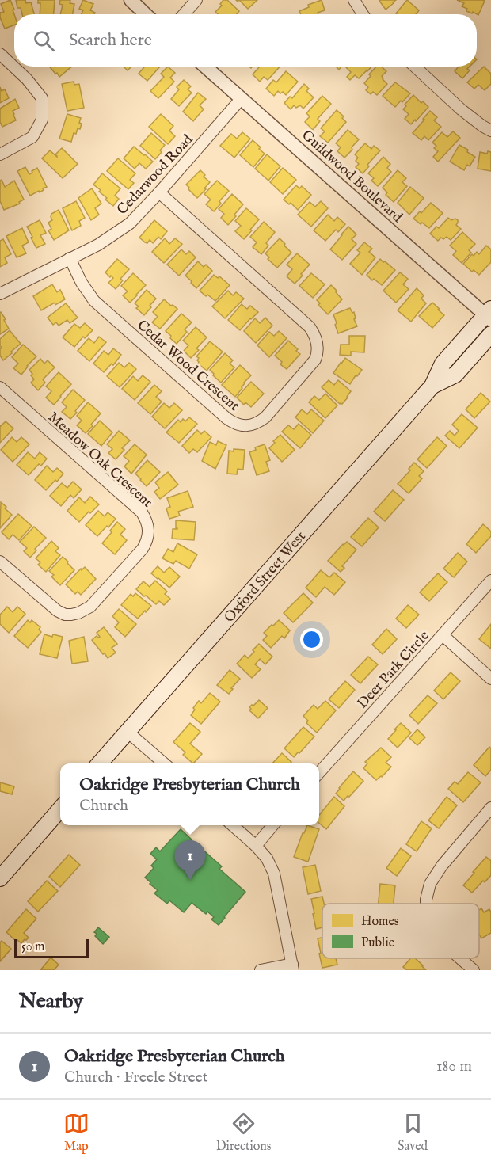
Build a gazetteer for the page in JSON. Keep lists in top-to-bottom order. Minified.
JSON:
{"streets":{"main road":["Oxford Street West"],"street":["Cedarwood Road","Guildwood Boulevard","Cedar Wood Crescent","Meadow Oak Crescent","Deer Park Circle"]},"crossings":[["Cedarwood Road","Guildwood Boulevard"],["Cedarwood Road","Cedar Wood Crescent"],["Guildwood Boulevard","Oxford Street West"]],"legend":["Homes","Public"],"scale_bar":"50 m","page":{"search":"Search here","popup":["Oakridge Presbyterian Church","Church"],"pins":"1","scale":"50 m","heading":"Nearby","list":[{"mark":"1","name":"Oakridge Presbyterian Church","note":"Church · Freele Street","value":"180 m"}],"nav":["Map","Directions","Saved"]}}
